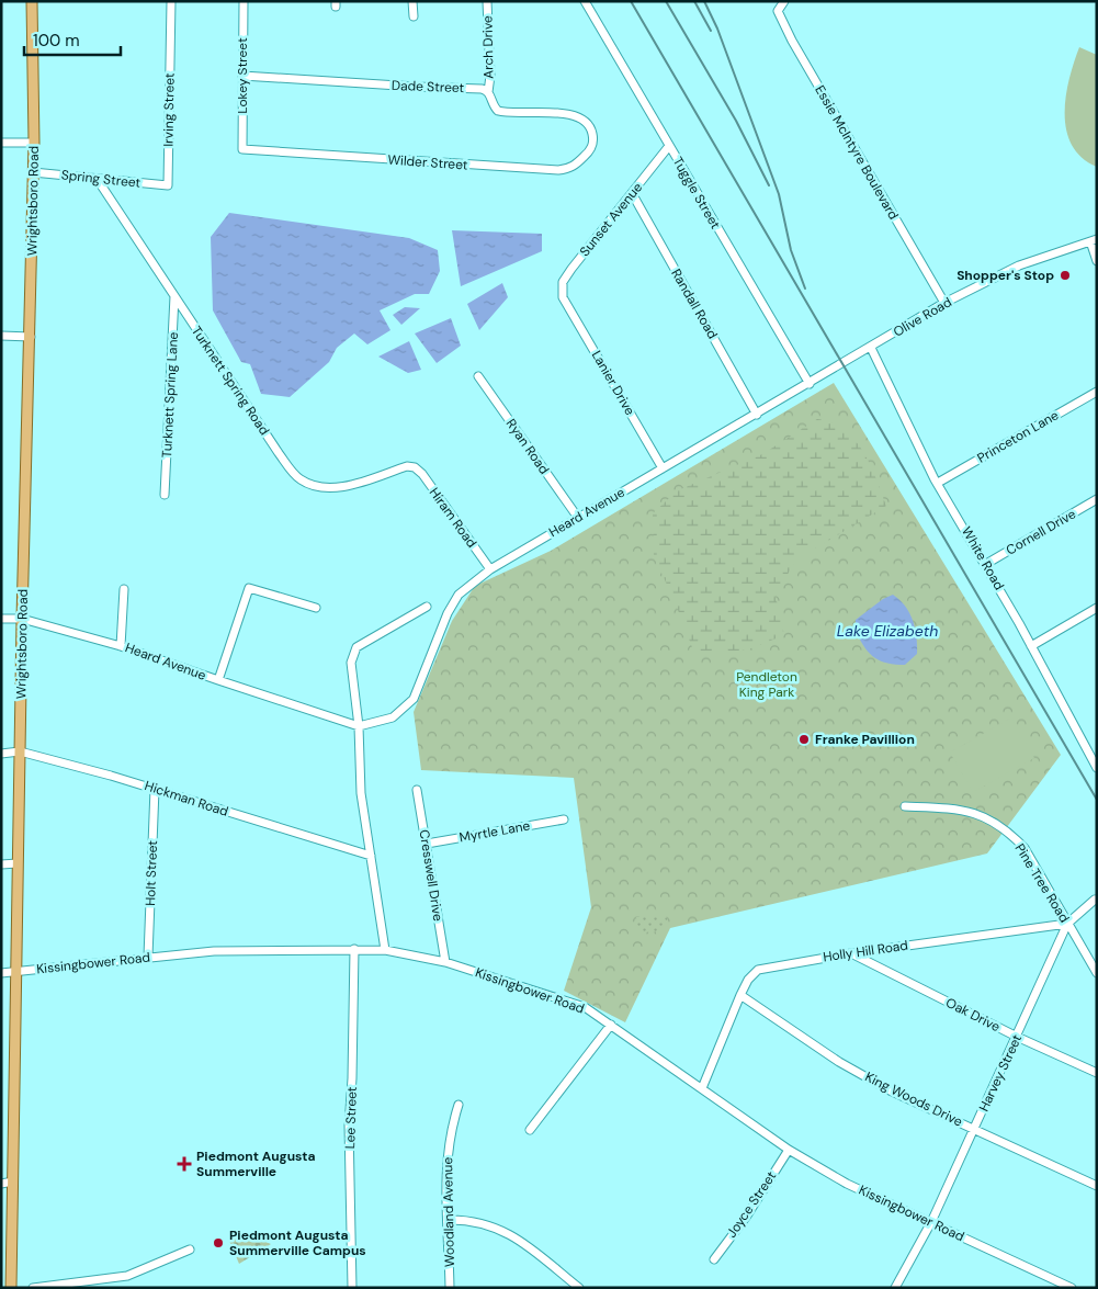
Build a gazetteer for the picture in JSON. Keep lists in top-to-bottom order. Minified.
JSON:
{"streets":{"main road":["Wrightsboro Road"],"street":["Arch Drive","Lokey Street","Dade Street","Irving Street","Essie McIntyre Boulevard","Wilder Street","Spring Street","Tuggle Street","Sunset Avenue","Randall Road","Olive Road","Turknett Spring Road","Lanier Drive","Turknett Spring Lane","Princeton Lane","Ryan Road","Heard Avenue","Hiram Road","Cornell Drive","White Road","Hickman Road","Myrtle Lane","Holt Street","Cresswell Drive","Pine Tree Road","Holly Hill Road","Kissingbower Road","Oak Drive","Harvey Street","King Woods Drive","Lee Street","Joyce Street","Woodland Avenue"]},"crossings":[["Arch Drive","Dade Street"],["Arch Drive","Wilder Street"],["Lokey Street","Dade Street"],["Lokey Street","Wilder Street"],["Dade Street","Wilder Street"],["Irving Street","Spring Street"],["Essie McIntyre Boulevard","Olive Road"],["Spring Street","Wrightsboro Road"],["Spring Street","Turknett Spring Road"],["Tuggle Street","Sunset Avenue"],["Tuggle Street","Heard Avenue"],["Wrightsboro Road","Heard Avenue"],["Wrightsboro Road","Hickman Road"],["Wrightsboro Road","Kissingbower Road"],["Sunset Avenue","Randall Road"],["Sunset Avenue","Lanier Drive"],["Randall Road","Heard Avenue"],["Olive Road","Heard Avenue"],["Olive Road","White Road"],["Turknett Spring Road","Turknett Spring Lane"],["Turknett Spring Road","Hiram Road"],["Lanier Drive","Heard Avenue"],["Princeton Lane","White Road"],["Ryan Road","Heard Avenue"],["Heard Avenue","Hiram Road"],["Heard Avenue","White Road"],["Cornell Drive","White Road"],["Hickman Road","Holt Street"],["Myrtle Lane","Cresswell Drive"],["Holt Street","Kissingbower Road"],["Cresswell Drive","Kissingbower Road"],["Pine Tree Road","Holly Hill Road"],["Pine Tree Road","Harvey Street"],["Holly Hill Road","Kissingbower Road"],["Holly Hill Road","Oak Drive"],["Holly Hill Road","Harvey Street"],["Holly Hill Road","King Woods Drive"],["Kissingbower Road","Harvey Street"],["Kissingbower Road","Lee Street"],["Kissingbower Road","Joyce Street"],["Oak Drive","Harvey Street"],["Harvey Street","King Woods Drive"]],"water":["Lake Elizabeth"],"parks":["Pendleton King Park"],"places":{"other":["Shopper's Stop","Franke Pavillion","Piedmont Augusta Summerville Campus"],"health":["Piedmont Augusta Summerville"]},"scale_bar":"100 m"}
